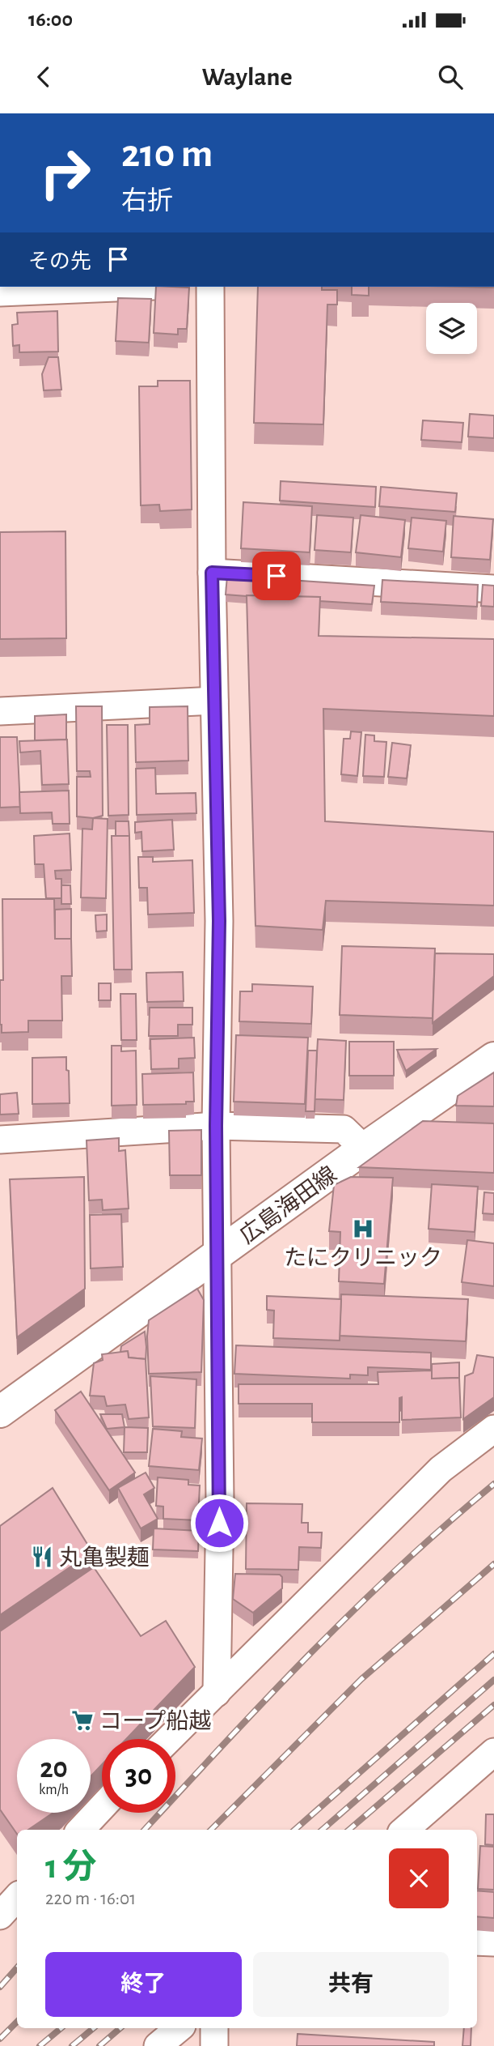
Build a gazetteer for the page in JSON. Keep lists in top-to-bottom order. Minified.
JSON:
{"streets":{"main road":["広島海田線"]},"places":{"hospital":["たにクリニック"],"restaurant":["丸亀製麺"],"supermarket":["コープ船越"]},"page":{"status":"16:00","header":"Waylane","turn":["210 m","右折"],"then":"その先","speed":"20 km/h","limit":"30","heading":["1 分","220 m · 16:01"],"buttons":["終了","共有"]}}
